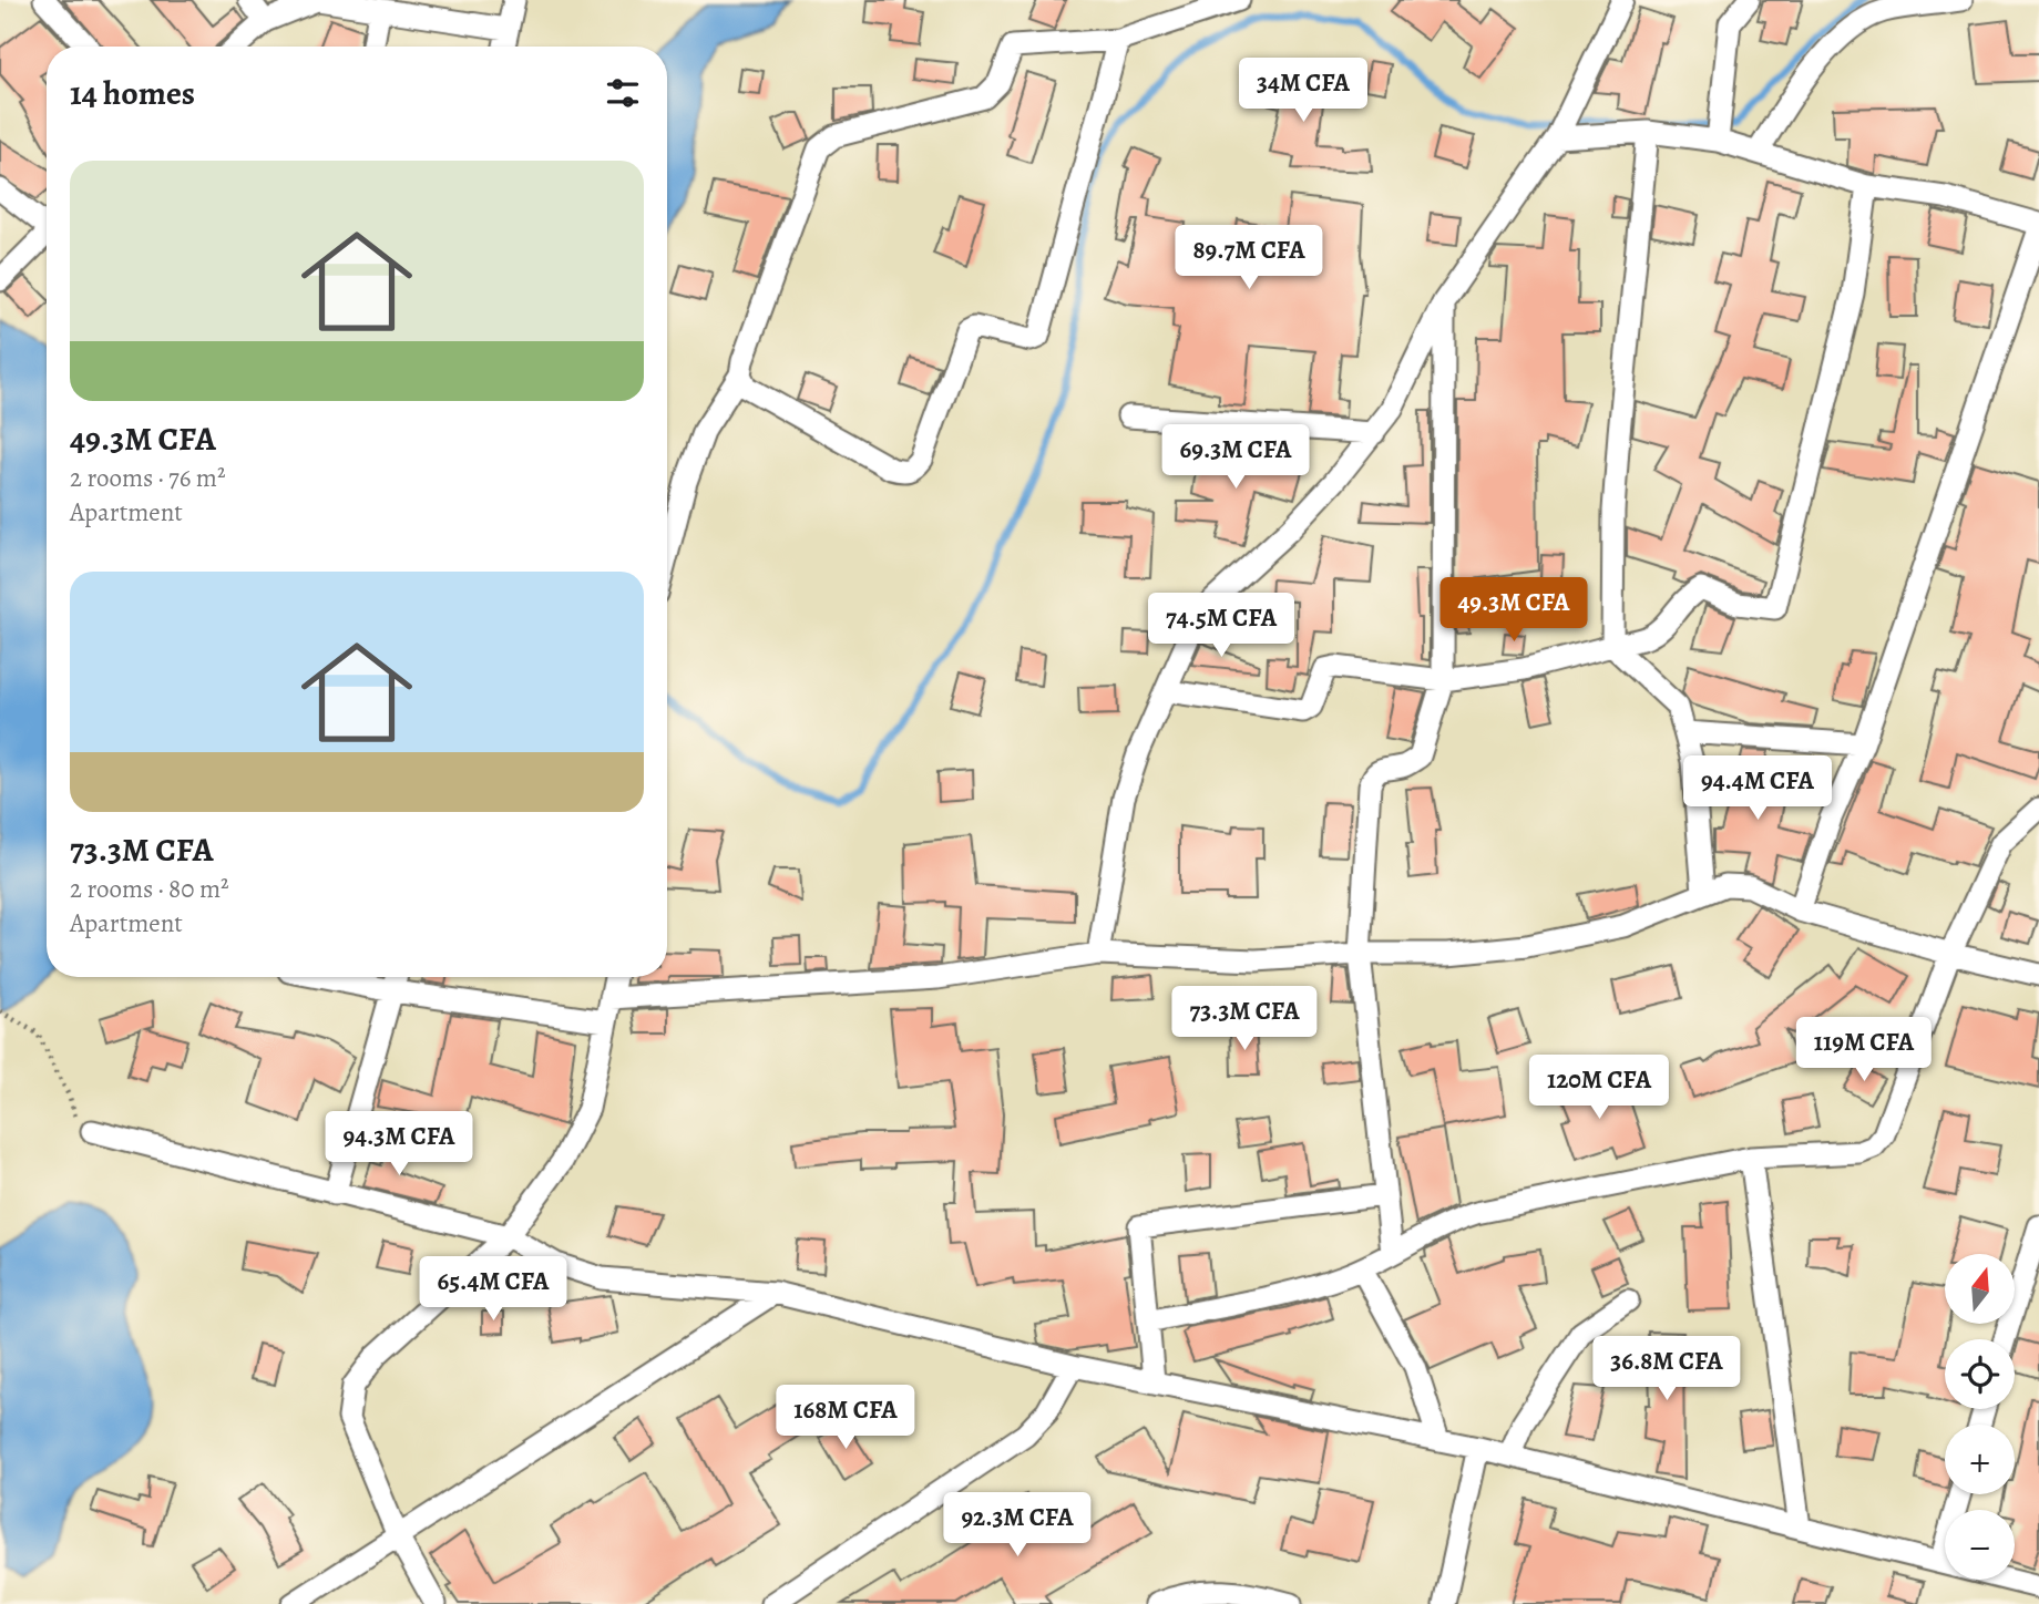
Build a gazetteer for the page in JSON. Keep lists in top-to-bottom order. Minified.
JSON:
{"north":"top","page":{"heading":"14 homes","price":["34M CFA","89.7M CFA","69.3M CFA","49.3M CFA","74.5M CFA","94.4M CFA","73.3M CFA","119M CFA","120M CFA","94.3M CFA","65.4M CFA","36.8M CFA","168M CFA","92.3M CFA"],"list":[{"name":"49.3M CFA","note":"2 rooms · 76 m² · Apartment"},{"name":"73.3M CFA","note":"2 rooms · 80 m² · Apartment"}],"map_buttons":["+","−"]}}
